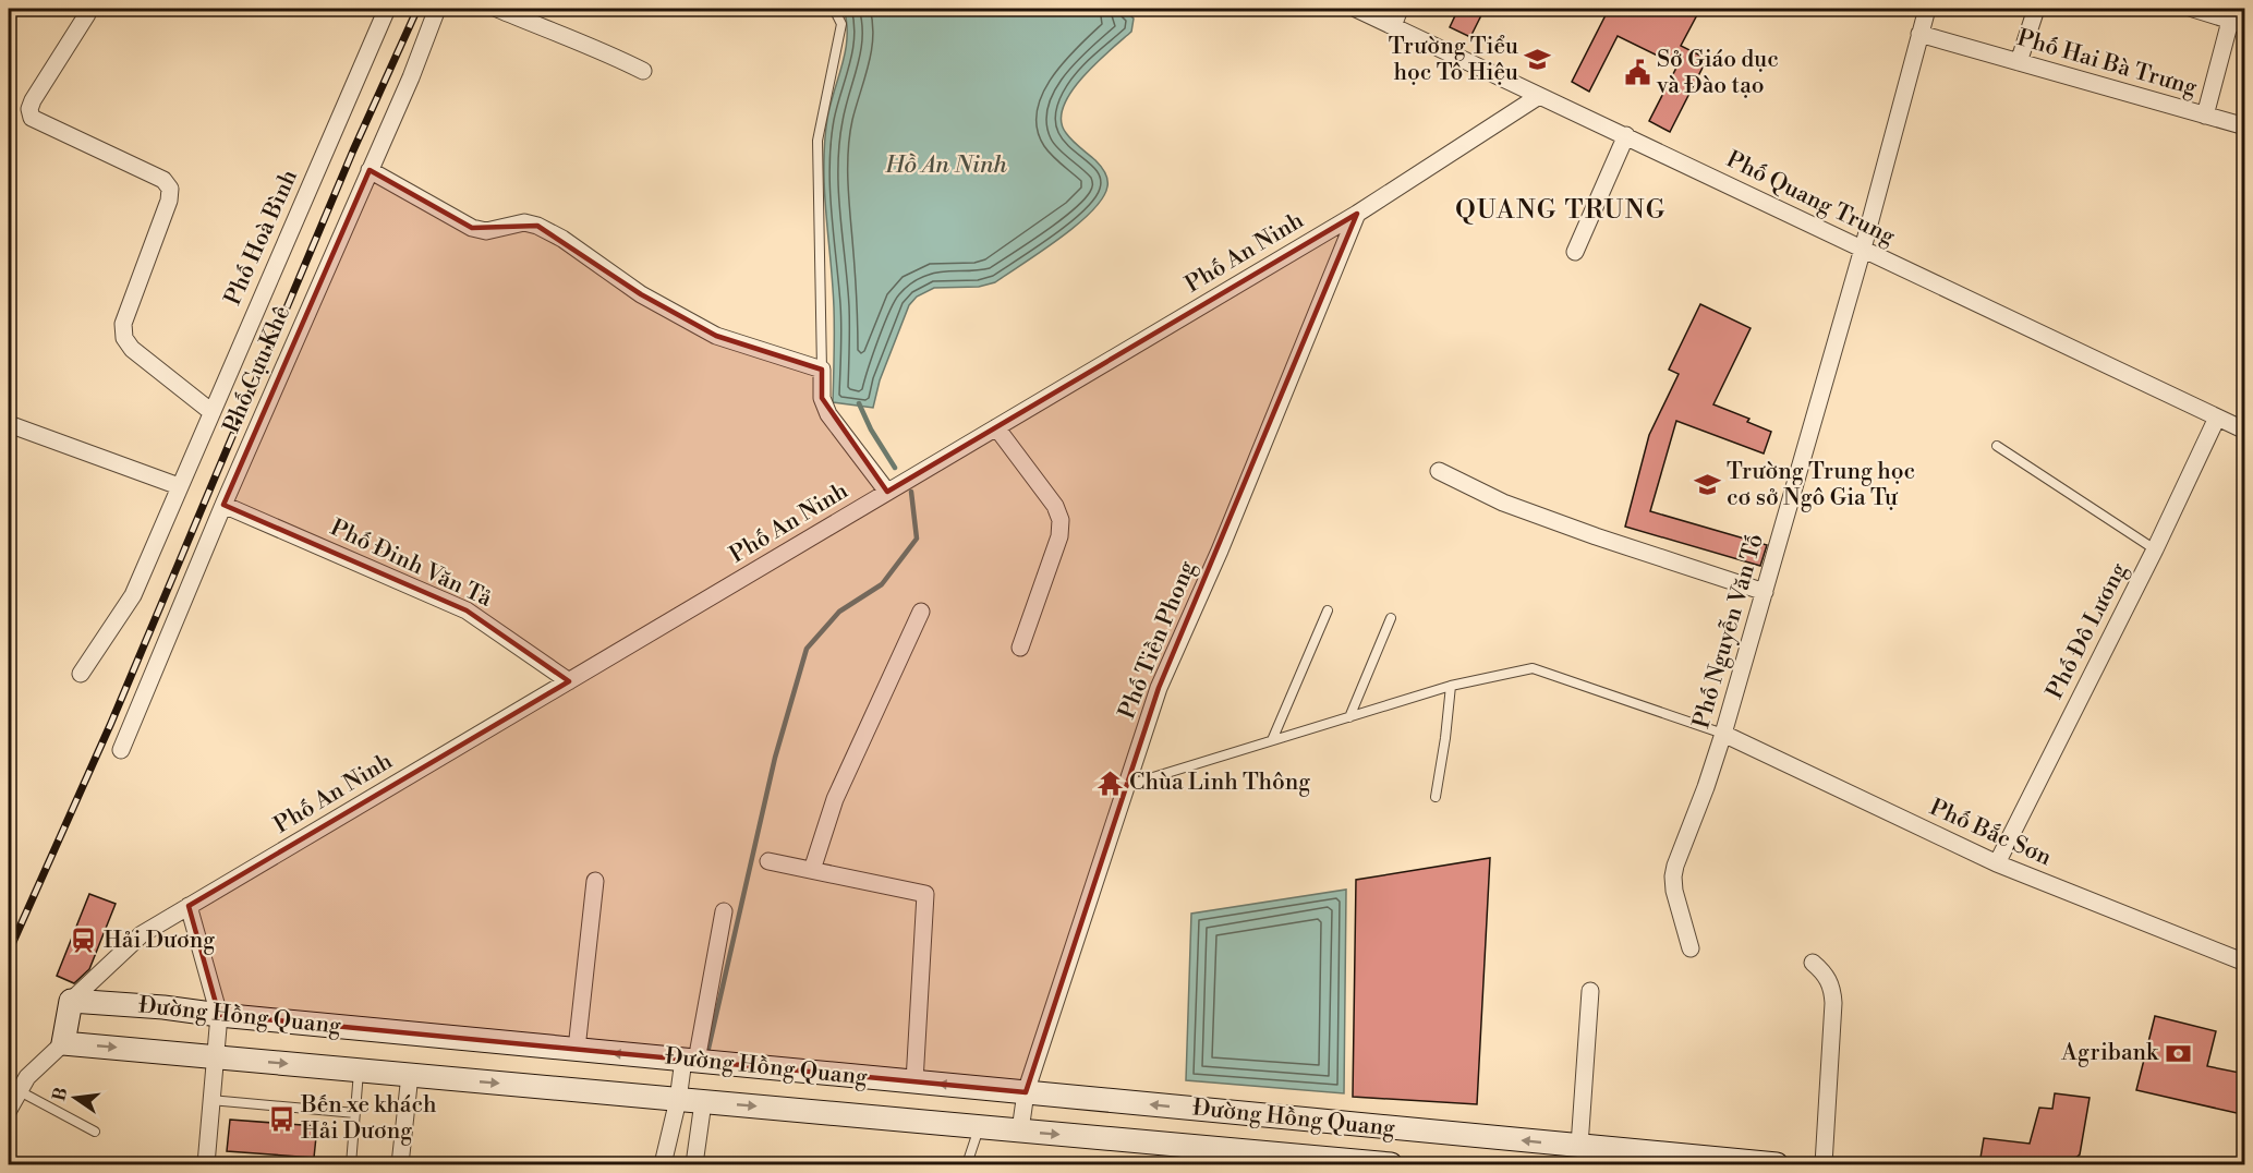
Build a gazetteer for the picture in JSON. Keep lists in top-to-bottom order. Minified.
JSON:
{"streets":{"street":["Phố Hai Bà Trưng","Phố Quang Trung","Phố Hoà Bình","Phố An Ninh","Phố Cựu Khê","Phố Đinh Văn Tả","Phố Nguyễn Văn Tố","Phố Đô Lương","Phố Tiền Phong","Phố Bắc Sơn","Đường Hồng Quang"]},"crossings":[["Phố Hai Bà Trưng","Phố Nguyễn Văn Tố"],["Phố Quang Trung","Phố An Ninh"],["Phố Quang Trung","Phố Nguyễn Văn Tố"],["Phố Quang Trung","Phố Đô Lương"],["Phố An Ninh","Phố Đinh Văn Tả"],["Phố An Ninh","Phố Tiền Phong"],["Phố An Ninh","Đường Hồng Quang"],["Phố Cựu Khê","Phố Đinh Văn Tả"],["Phố Nguyễn Văn Tố","Phố Bắc Sơn"],["Phố Đô Lương","Phố Bắc Sơn"],["Phố Tiền Phong","Đường Hồng Quang"]],"districts":["QUANG TRUNG"],"water":["Hồ An Ninh"],"places":{"school or university":["Trường Tiểu học Tô Hiệu","Trường Trung học cơ sở Ngô Gia Tự"],"public building":["Sở Giáo dục và Đào tạo"],"temple":["Chùa Linh Thông"],"station":["Hải Dương"],"bank":["Agribank"],"bus stop":["Bến xe khách Hải Dương"]},"north":"left"}
